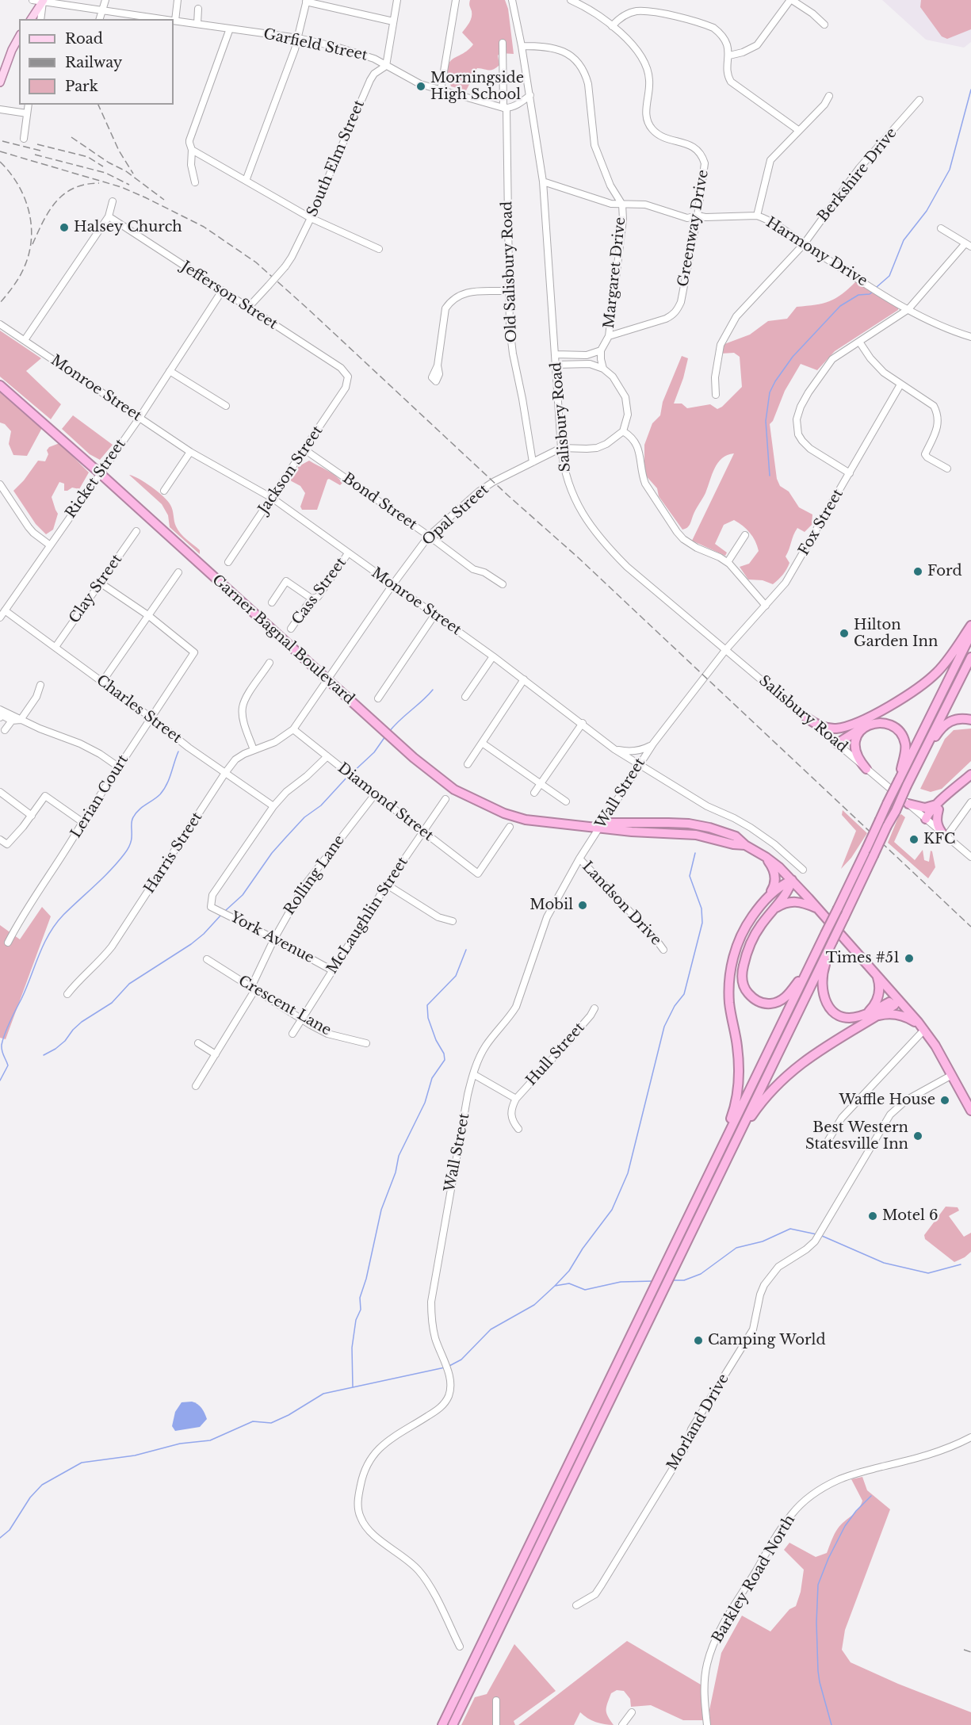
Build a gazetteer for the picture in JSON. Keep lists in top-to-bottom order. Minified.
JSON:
{"streets":{"highway":["Garner Bagnal Boulevard"],"street":["Garfield Street","South Elm Street","Berkshire Drive","Greenway Drive","Harmony Drive","Old Salisbury Road","Margaret Drive","Jefferson Street","Monroe Street","Salisbury Road","Jackson Street","Ricket Street","Bond Street","Opal Street","Fox Street","Clay Street","Cass Street","Charles Street","Wall Street","Lerian Court","Diamond Street","Harris Street","Rolling Lane","Landson Drive","McLaughlin Street","York Avenue","Crescent Lane","Hull Street","Morland Drive","Barkley Road North"]},"crossings":[["Garfield Street","South Elm Street"],["Garfield Street","Old Salisbury Road"],["South Elm Street","Jefferson Street"],["Berkshire Drive","Harmony Drive"],["Greenway Drive","Harmony Drive"],["Greenway Drive","Margaret Drive"],["Harmony Drive","Margaret Drive"],["Harmony Drive","Salisbury Road"],["Old Salisbury Road","Opal Street"],["Margaret Drive","Salisbury Road"],["Jefferson Street","Jackson Street"],["Jefferson Street","Ricket Street"],["Monroe Street","Jackson Street"],["Monroe Street","Ricket Street"],["Monroe Street","Opal Street"],["Monroe Street","Cass Street"],["Monroe Street","Wall Street"],["Salisbury Road","Opal Street"],["Salisbury Road","Fox Street"],["Salisbury Road","Wall Street"],["Jackson Street","Bond Street"],["Ricket Street","Garner Bagnal Boulevard"],["Ricket Street","Charles Street"],["Bond Street","Opal Street"],["Opal Street","Garner Bagnal Boulevard"],["Opal Street","Diamond Street"],["Opal Street","Harris Street"],["Fox Street","Wall Street"],["Clay Street","Charles Street"],["Garner Bagnal Boulevard","Wall Street"],["Garner Bagnal Boulevard","Morland Drive"],["Charles Street","Lerian Court"],["Charles Street","Harris Street"],["Charles Street","York Avenue"],["Wall Street","Landson Drive"],["Diamond Street","Harris Street"],["Diamond Street","Rolling Lane"],["Diamond Street","McLaughlin Street"],["Rolling Lane","York Avenue"],["Rolling Lane","Crescent Lane"],["McLaughlin Street","York Avenue"],["McLaughlin Street","Crescent Lane"]],"places":["Morningside High School","Halsey Church","Ford","Hilton Garden Inn","KFC","Mobil","Times #51","Waffle House","Best Western Statesville Inn","Motel 6","Camping World"],"legend":["Road","Railway","Park"]}
